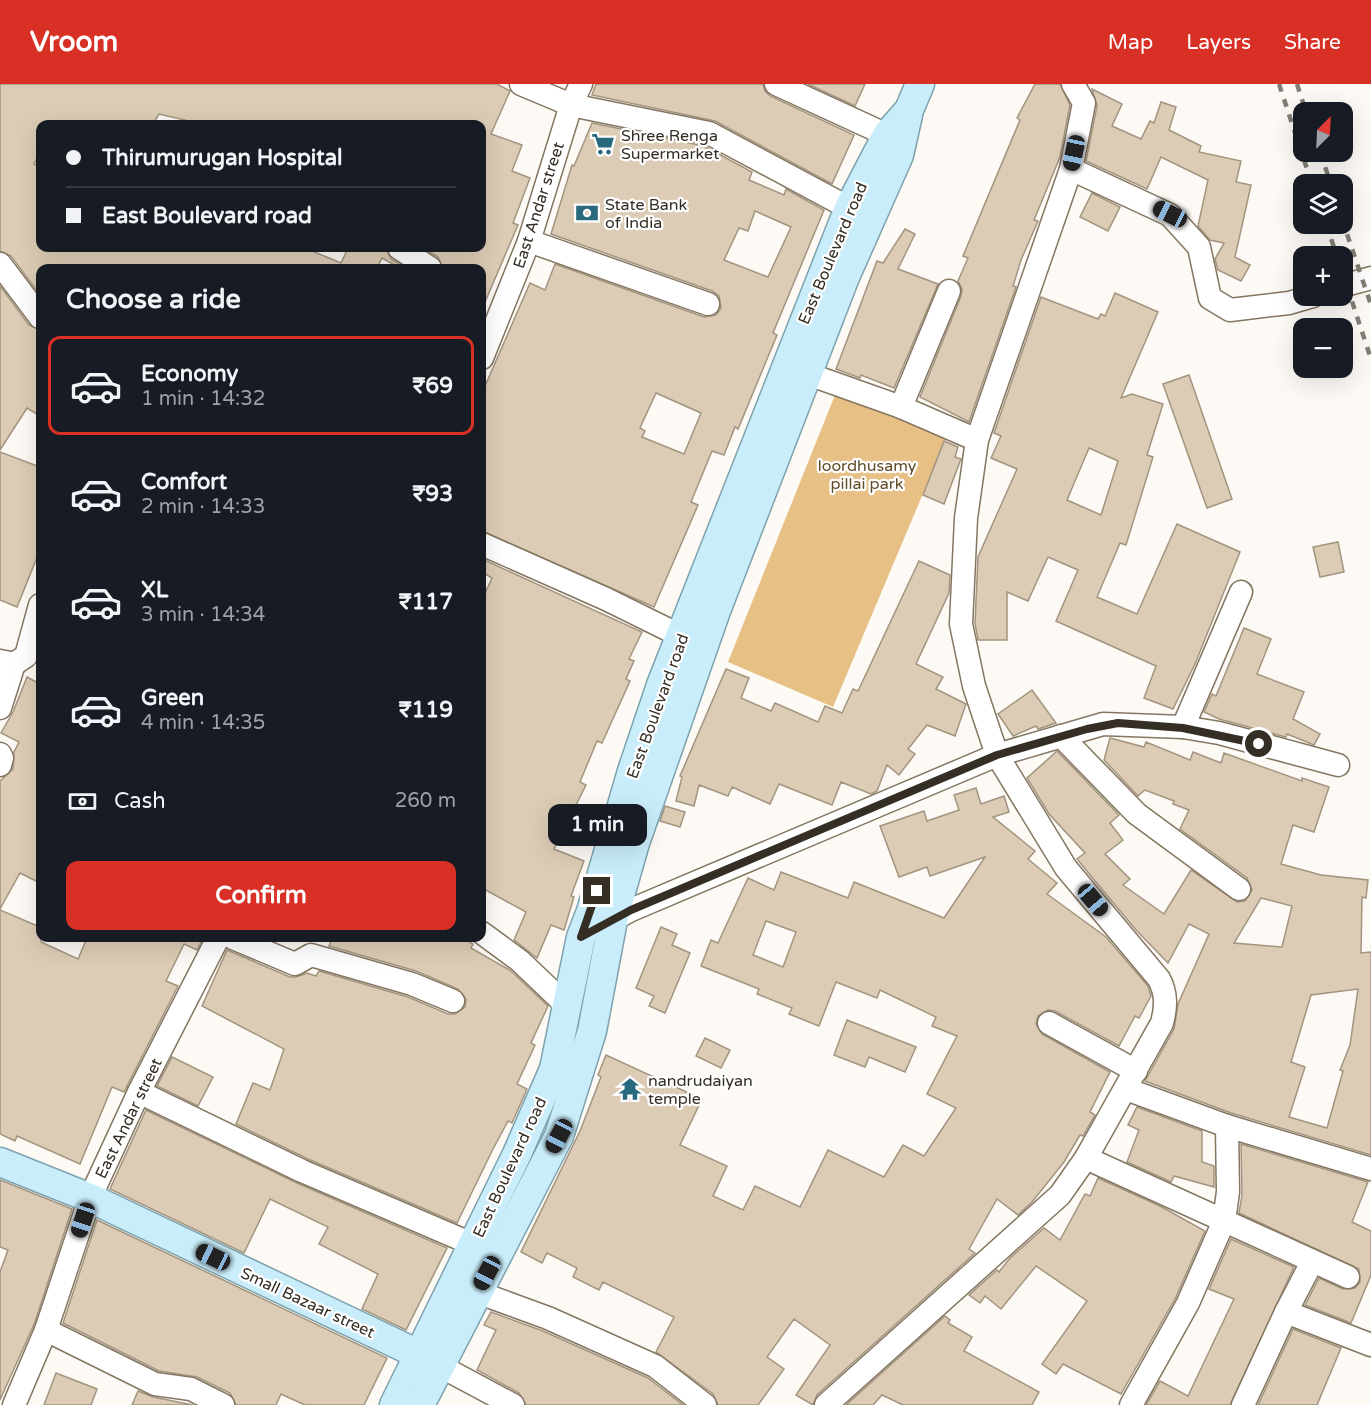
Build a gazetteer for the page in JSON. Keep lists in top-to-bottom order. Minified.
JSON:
{"streets":{"main road":["East Boulevard road","Small Bazaar street"],"street":["East Andar street"]},"crossings":[["East Andar street","Small Bazaar street"],["East Boulevard road","Small Bazaar street"]],"parks":["loordhusamy pillai park"],"places":{"supermarket":["Shree Renga Supermarket"],"bank":["State Bank of India"],"temple":["nandrudaiyan temple"]},"north":"top right","page":{"header":"Vroom","nav":["Map","Layers","Share"],"map_buttons":["+","−"],"banner":["Thirumurugan Hospital","East Boulevard road"],"heading":"Choose a ride","list":[{"name":"Economy","note":"1 min · 14:32","value":"₹69"},{"name":"Comfort","note":"2 min · 14:33","value":"₹93"},{"name":"XL","note":"3 min · 14:34","value":"₹117"},{"name":"Green","note":"4 min · 14:35","value":"₹119"}],"pay":["Cash","260 m"],"bubble":"1 min","buttons":"Confirm"}}
